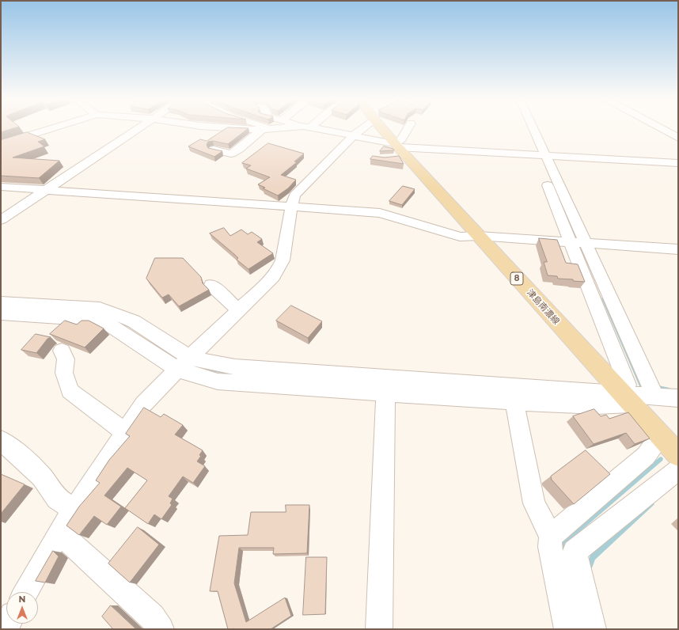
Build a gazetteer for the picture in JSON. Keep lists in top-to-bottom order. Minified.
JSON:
{"streets":{"main road":["8","津島南濃線"]},"north":"top"}
